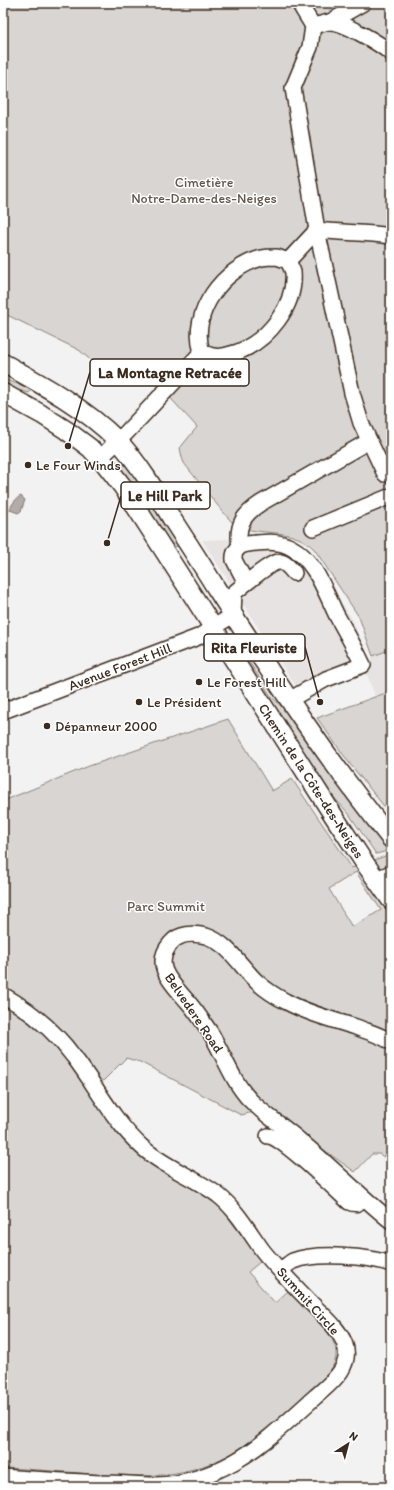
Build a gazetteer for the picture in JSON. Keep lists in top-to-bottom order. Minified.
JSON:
{"streets":{"main road":["Chemin de la Côte-des-Neiges"],"street":["Avenue Forest Hill","Belvedere Road","Summit Circle"]},"crossings":[["Avenue Forest Hill","Chemin de la Côte-des-Neiges"]],"parks":["Cimetière Notre-Dame-des-Neiges","Parc Summit"],"places":["La Montagne Retracée","Le Four Winds","Le Hill Park","Le Forest Hill","Le Président","Rita Fleuriste","Dépanneur 2000"],"north":"top right"}
